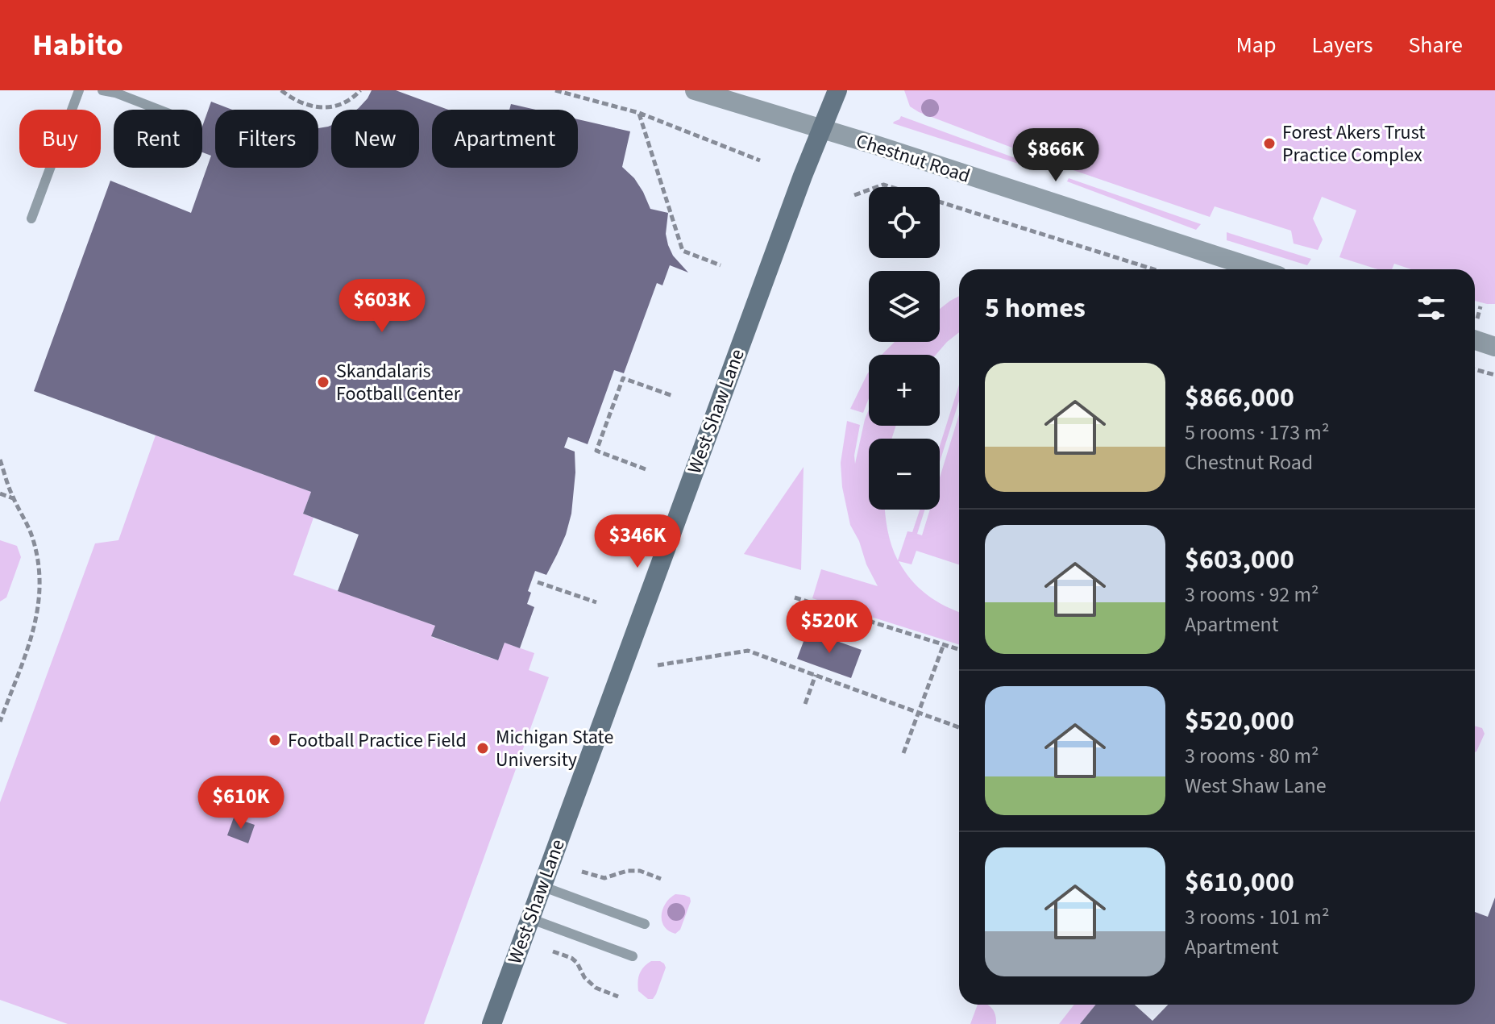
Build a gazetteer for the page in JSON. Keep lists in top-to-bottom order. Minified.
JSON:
{"streets":{"street":["Chestnut Road","West Shaw Lane"]},"crossings":[["Chestnut Road","West Shaw Lane"]],"places":["Forest Akers Trust Practice Complex","Skandalaris Football Center","Football Practice Field","Michigan State University"],"page":{"header":"Habito","nav":["Map","Layers","Share"],"chip":["Buy","Rent","Filters","New","Apartment"],"price":["$866K","$603K","$346K","$520K","$610K"],"map_buttons":["+","−"],"heading":"5 homes","list":[{"name":"$866,000","note":"5 rooms · 173 m² · Chestnut Road"},{"name":"$603,000","note":"3 rooms · 92 m² · Apartment"},{"name":"$520,000","note":"3 rooms · 80 m² · West Shaw Lane"},{"name":"$610,000","note":"3 rooms · 101 m² · Apartment"}]}}
